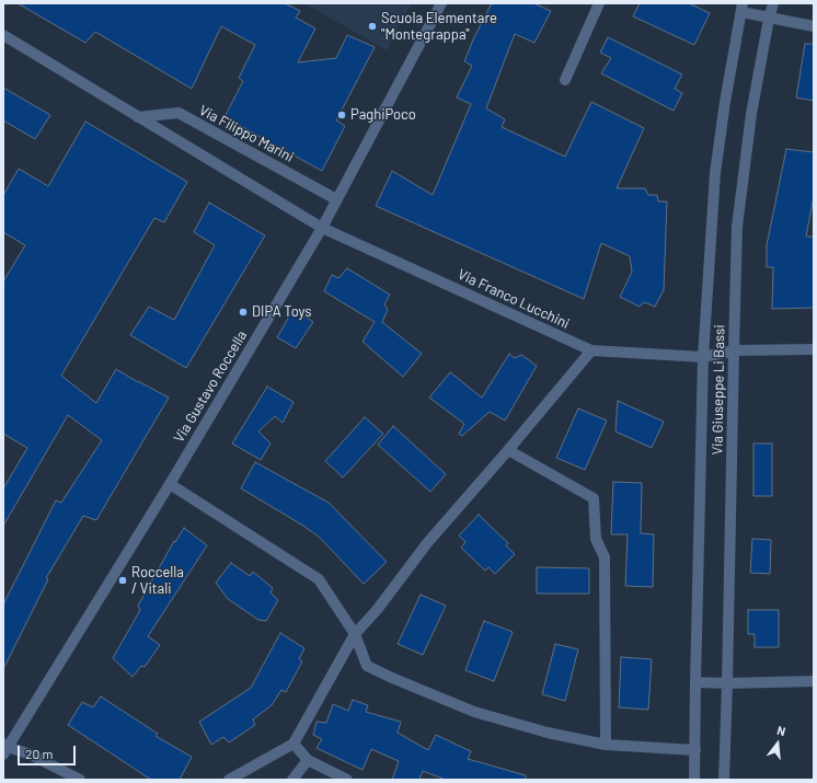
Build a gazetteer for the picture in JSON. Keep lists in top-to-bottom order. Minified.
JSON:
{"streets":{"street":["Via Filippo Marini","Via Franco Lucchini","Via Gustavo Roccella","Via Giuseppe Li Bassi"]},"crossings":[["Via Filippo Marini","Via Gustavo Roccella"],["Via Franco Lucchini","Via Gustavo Roccella"],["Via Franco Lucchini","Via Giuseppe Li Bassi"]],"places":["Scuola Elementare \"Montegrappa\"","PaghiPoco","DIPA Toys","Roccella / Vitali"],"scale_bar":"20 m","north":"top"}
